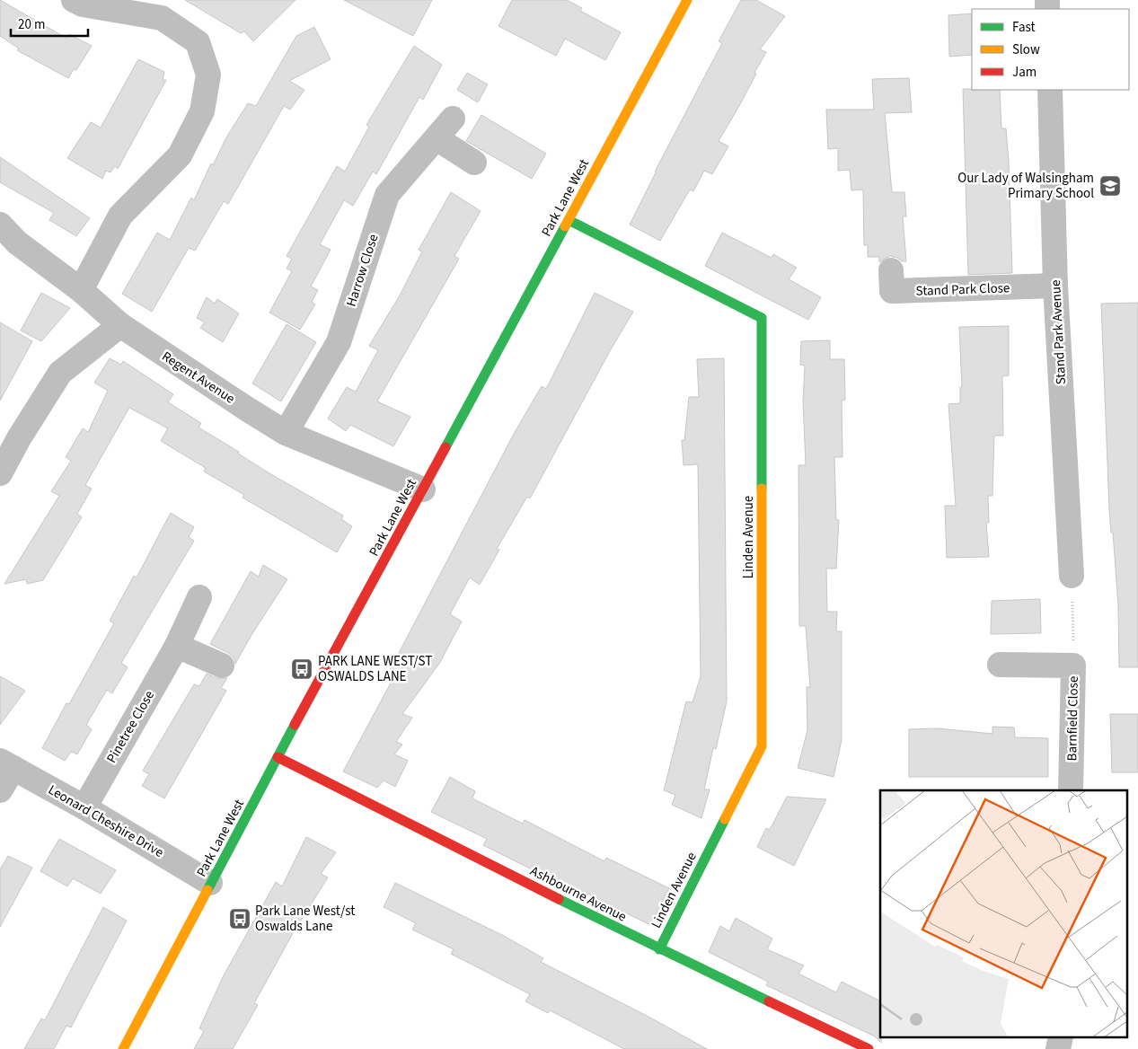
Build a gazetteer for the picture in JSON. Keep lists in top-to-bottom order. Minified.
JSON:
{"streets":{"street":["Park Lane West","Harrow Close","Stand Park Close","Stand Park Avenue","Regent Avenue","Linden Avenue","Barnfield Close","Pinetree Close","Leonard Cheshire Drive","Ashbourne Avenue"]},"crossings":[["Park Lane West","Regent Avenue"],["Park Lane West","Linden Avenue"],["Park Lane West","Leonard Cheshire Drive"],["Park Lane West","Ashbourne Avenue"],["Harrow Close","Regent Avenue"],["Stand Park Close","Stand Park Avenue"],["Linden Avenue","Ashbourne Avenue"],["Pinetree Close","Leonard Cheshire Drive"]],"places":{"school or university":["Our Lady of Walsingham Primary School"],"bus stop":["PARK LANE WEST/ST OSWALDS LANE","Park Lane West/st Oswalds Lane"]},"legend":["Fast","Slow","Jam"],"scale_bar":"20 m"}
